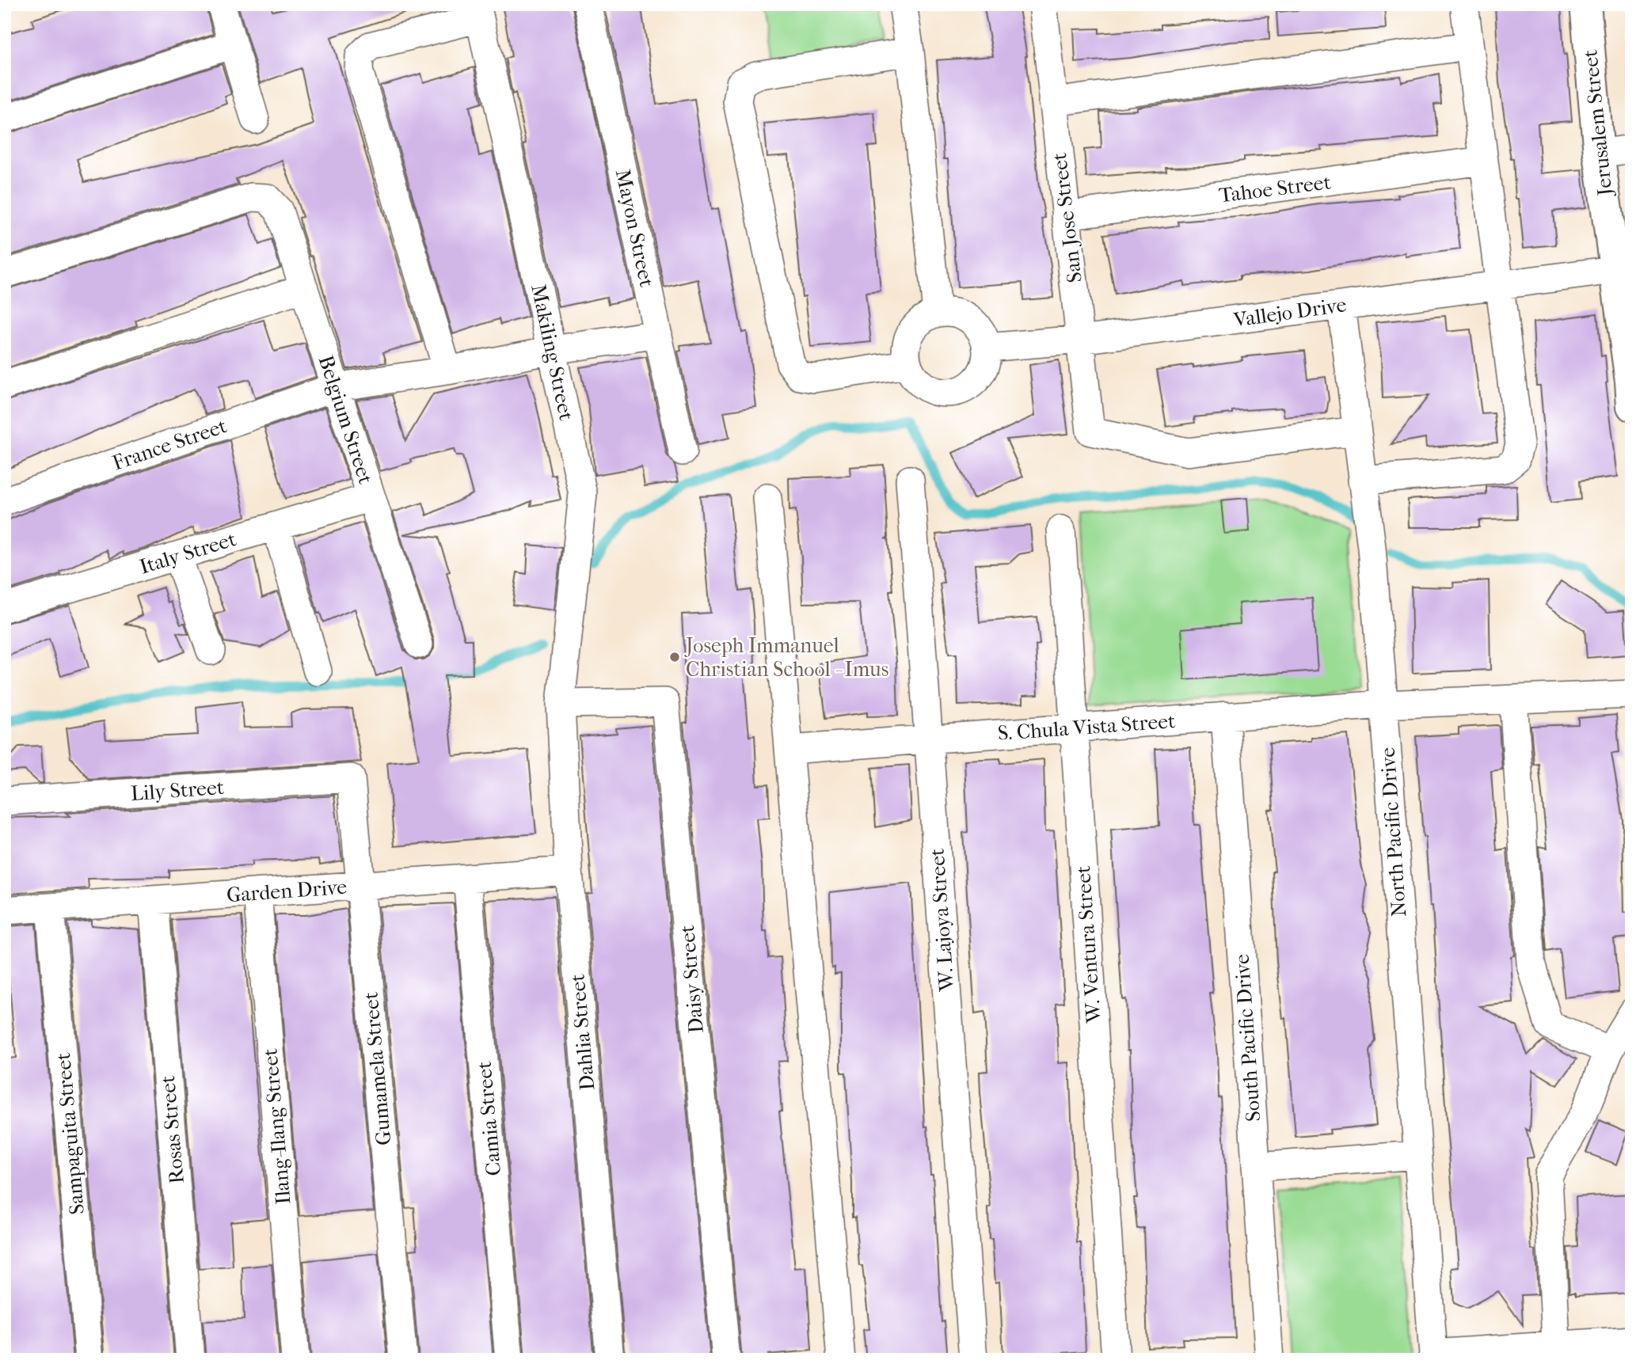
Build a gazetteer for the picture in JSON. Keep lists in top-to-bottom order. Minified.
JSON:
{"streets":{"street":["Jerusalem Street","Tahoe Street","San Jose Street","Mayon Street","Vallejo Drive","Makiling Street","Belgium Street","France Street","Italy Street","S. Chula Vista Street","Lily Street","North Pacific Drive","Garden Drive","W. Lajoya Street","W. Ventura Street","Daisy Street","Dahlia Street","South Pacific Drive","Gumamela Street","Camia Street","Ilang-Ilang Street","Rosas Street","Sampaguita Street"]},"crossings":[["Jerusalem Street","Vallejo Drive"],["Tahoe Street","San Jose Street"],["San Jose Street","Vallejo Drive"],["San Jose Street","North Pacific Drive"],["Mayon Street","France Street"],["Vallejo Drive","North Pacific Drive"],["Makiling Street","France Street"],["Makiling Street","Daisy Street"],["Makiling Street","Dahlia Street"],["Belgium Street","France Street"],["Belgium Street","Italy Street"],["S. Chula Vista Street","North Pacific Drive"],["S. Chula Vista Street","W. Lajoya Street"],["S. Chula Vista Street","W. Ventura Street"],["S. Chula Vista Street","South Pacific Drive"],["Lily Street","Gumamela Street"],["Garden Drive","Dahlia Street"],["Garden Drive","Gumamela Street"],["Garden Drive","Camia Street"],["Garden Drive","Ilang-Ilang Street"],["Garden Drive","Rosas Street"],["Garden Drive","Sampaguita Street"],["Daisy Street","Dahlia Street"]],"places":["Joseph Immanuel Christian School - Imus"]}
